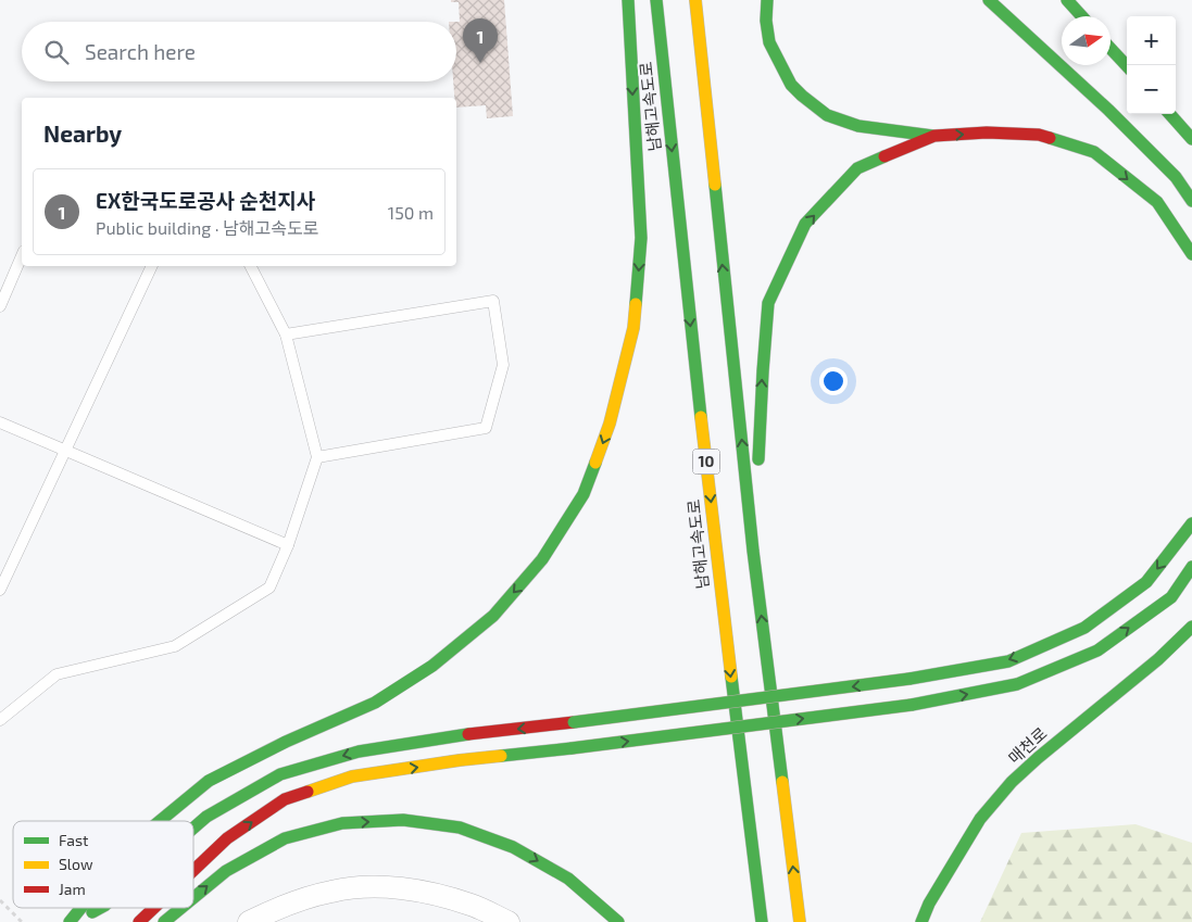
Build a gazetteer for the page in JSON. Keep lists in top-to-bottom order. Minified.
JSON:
{"streets":{"main road":["남해고속도로","10","매천로"]},"legend":["Fast","Slow","Jam"],"north":"right","page":{"map_buttons":["+","−"],"pins":"1","search":"Search here","heading":"Nearby","list":[{"mark":"1","name":"EX한국도로공사 순천지사","note":"Public building · 남해고속도로","value":"150 m"}]}}
